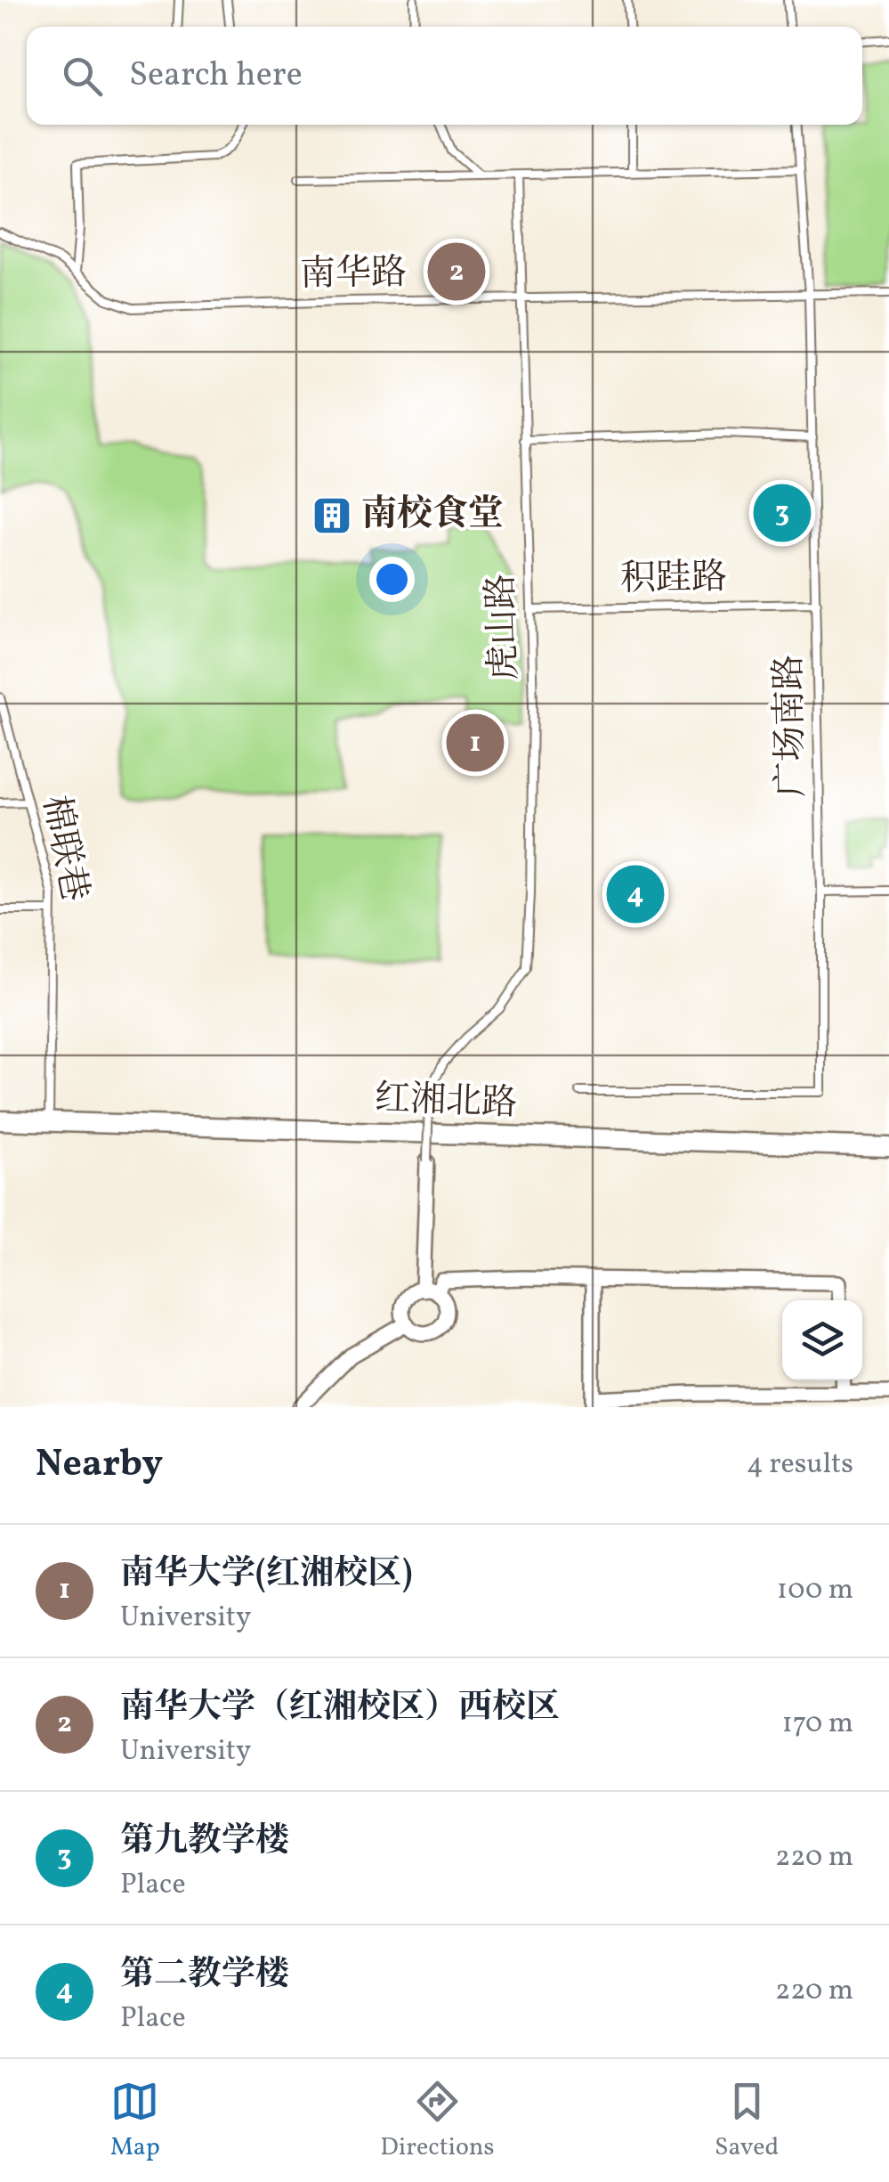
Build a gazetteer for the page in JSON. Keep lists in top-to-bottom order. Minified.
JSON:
{"streets":{"main road":["红湘北路"],"lane":["南华路","积跬路","虎山路","广场南路","棉联巷"]},"crossings":[["南华路","虎山路"],["南华路","广场南路"],["积跬路","虎山路"],["积跬路","广场南路"],["棉联巷","红湘北路"]],"places":{"building":["南校食堂"]},"page":{"search":"Search here","pins":["2","3","1","4"],"heading":["Nearby","4 results"],"list":[{"mark":"1","name":"南华大学(红湘校区)","note":"University","value":"100 m"},{"mark":"2","name":"南华大学（红湘校区）西校区","note":"University","value":"170 m"},{"mark":"3","name":"第九教学楼","note":"Place","value":"220 m"},{"mark":"4","name":"第二教学楼","note":"Place","value":"220 m"}],"nav":["Map","Directions","Saved"]}}
